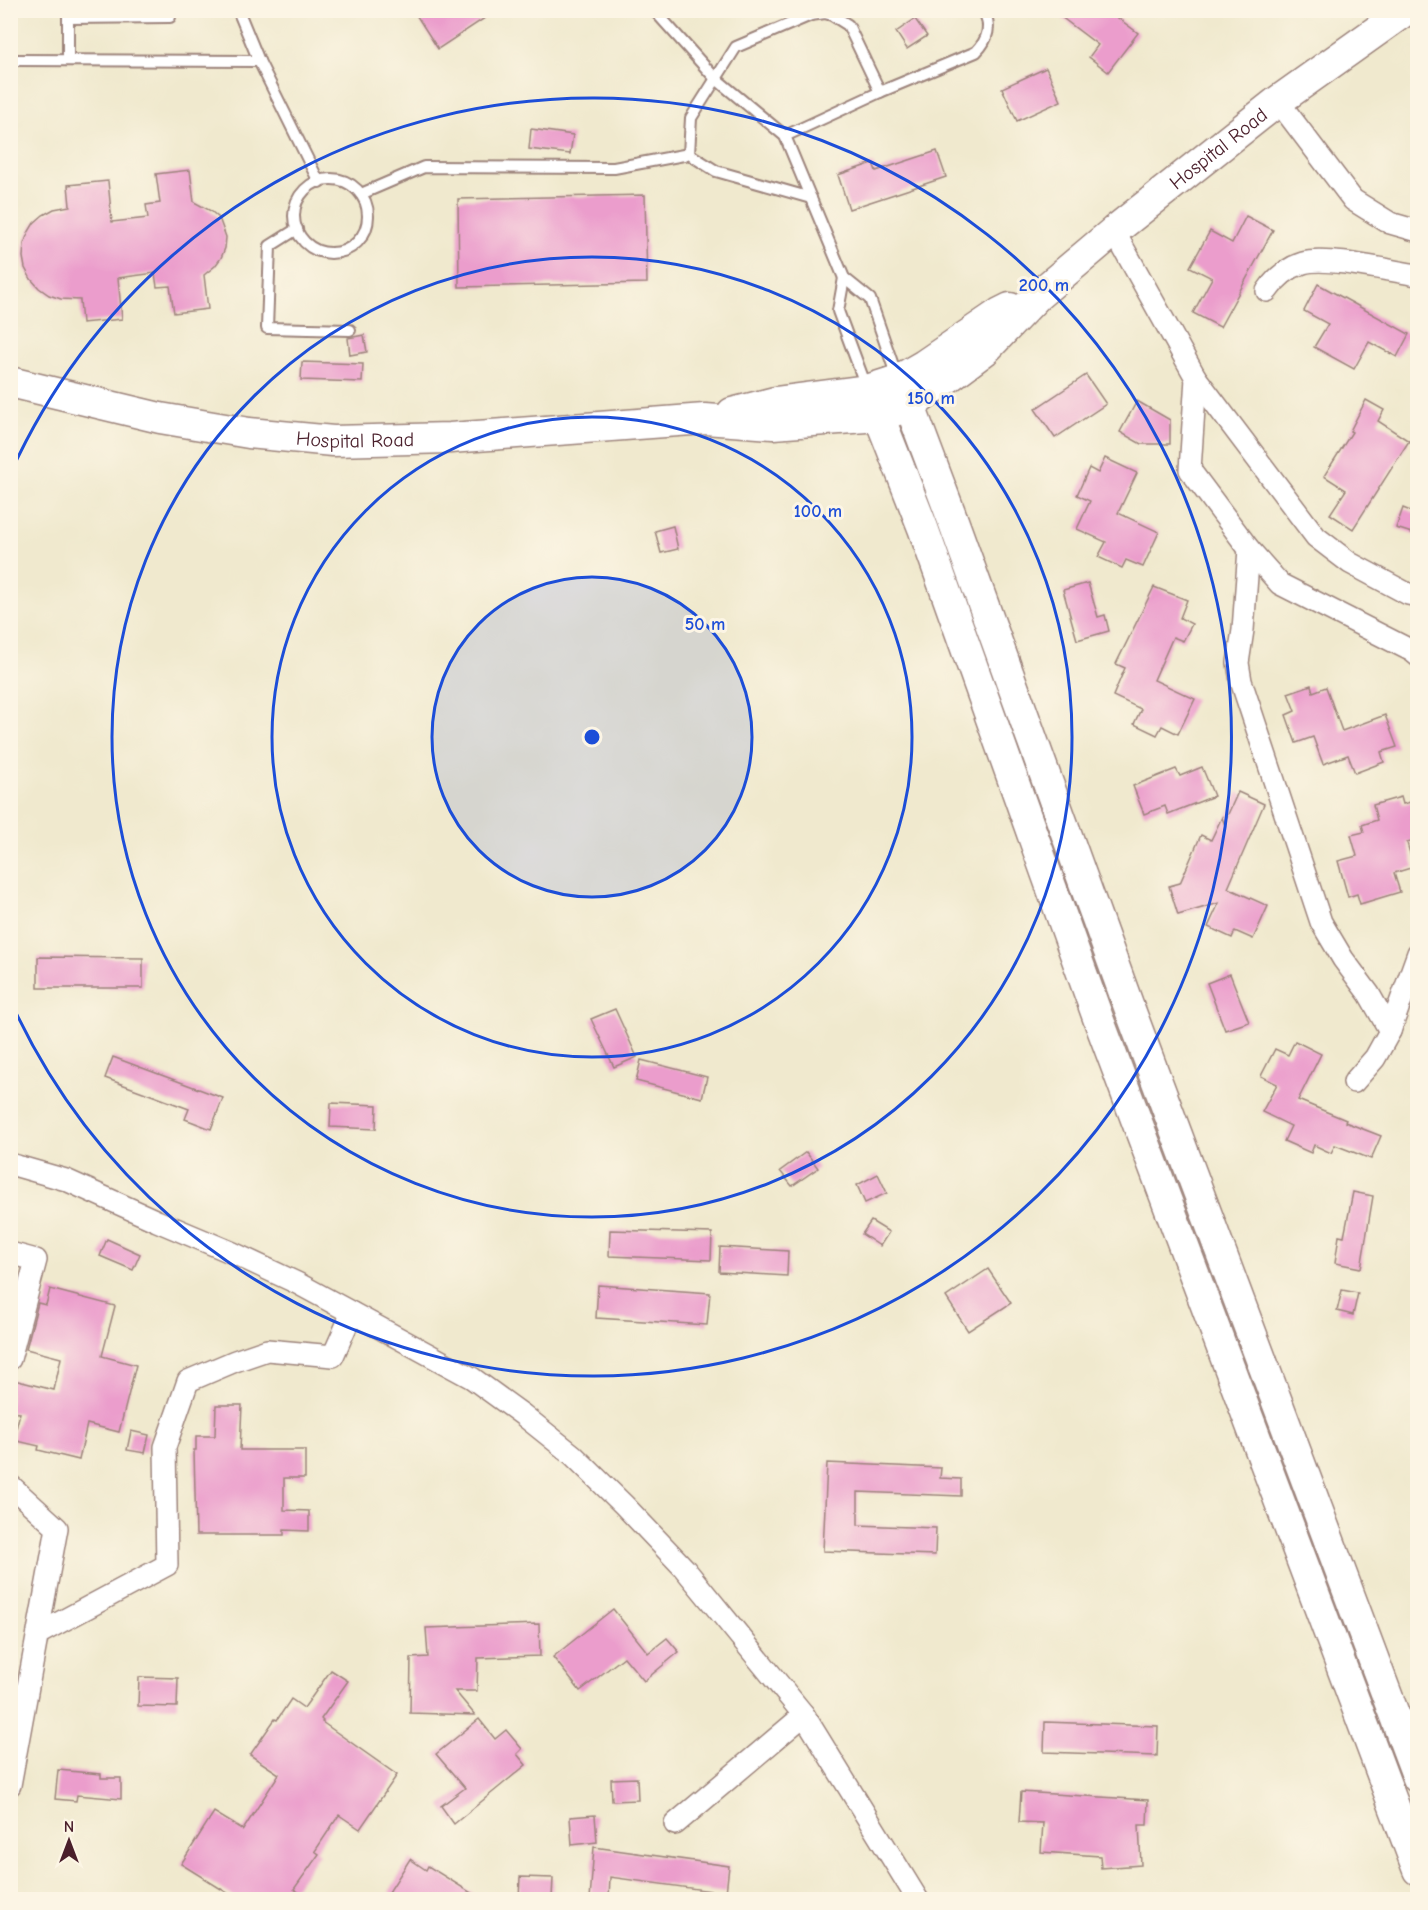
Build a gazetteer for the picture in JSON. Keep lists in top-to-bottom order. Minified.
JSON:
{"streets":{"street":["Hospital Road"]},"north":"top","rings":["200 m","150 m","100 m","50 m"]}
